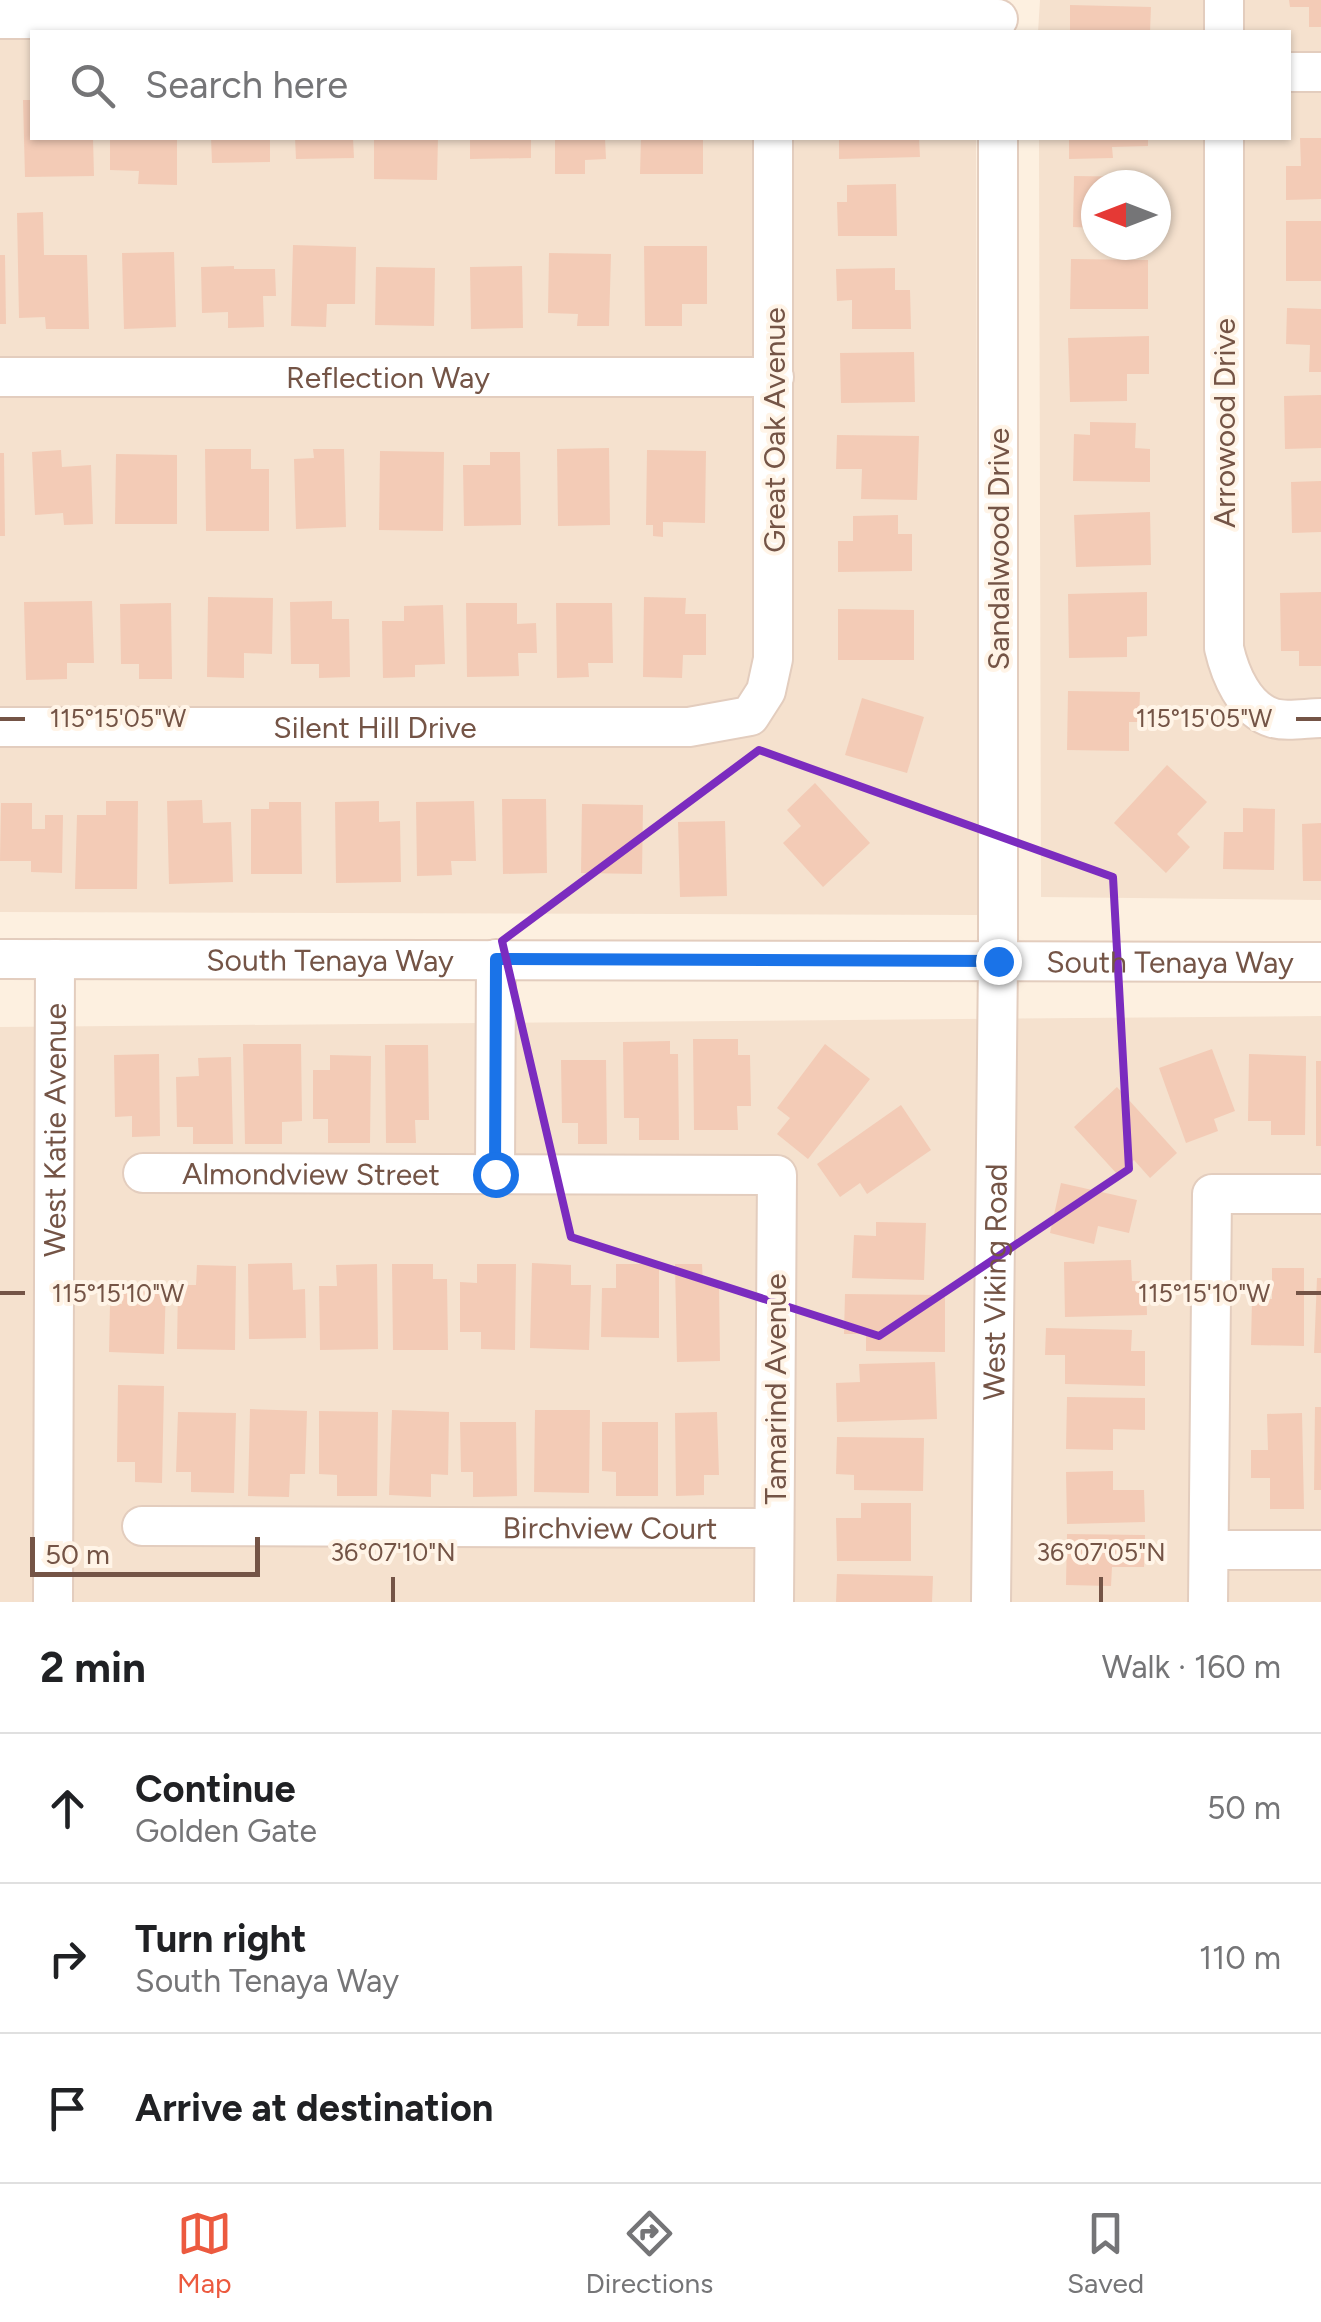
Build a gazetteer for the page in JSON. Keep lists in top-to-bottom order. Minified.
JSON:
{"streets":{"street":["Reflection Way","Arrowood Drive","Great Oak Avenue","Sandalwood Drive","Silent Hill Drive","South Tenaya Way","West Katie Avenue","Almondview Street","West Viking Road","Tamarind Avenue","Birchview Court"]},"crossings":[["Reflection Way","Great Oak Avenue"],["Great Oak Avenue","Silent Hill Drive"],["Sandalwood Drive","South Tenaya Way"],["Sandalwood Drive","West Viking Road"],["South Tenaya Way","West Katie Avenue"],["South Tenaya Way","West Viking Road"],["Almondview Street","Tamarind Avenue"],["Tamarind Avenue","Birchview Court"]],"scale_bar":"50 m","north":"left","page":{"search":"Search here","scale":"50 m","heading":["2 min","Walk · 160 m"],"list":[["Continue","Golden Gate","50 m"],["Turn right","South Tenaya Way","110 m"],"Arrive at destination"],"nav":["Map","Directions","Saved"]},"coordinates":["115°15'05\"W","115°15'10\"W","36°07'10\"N","36°07'05\"N"]}
